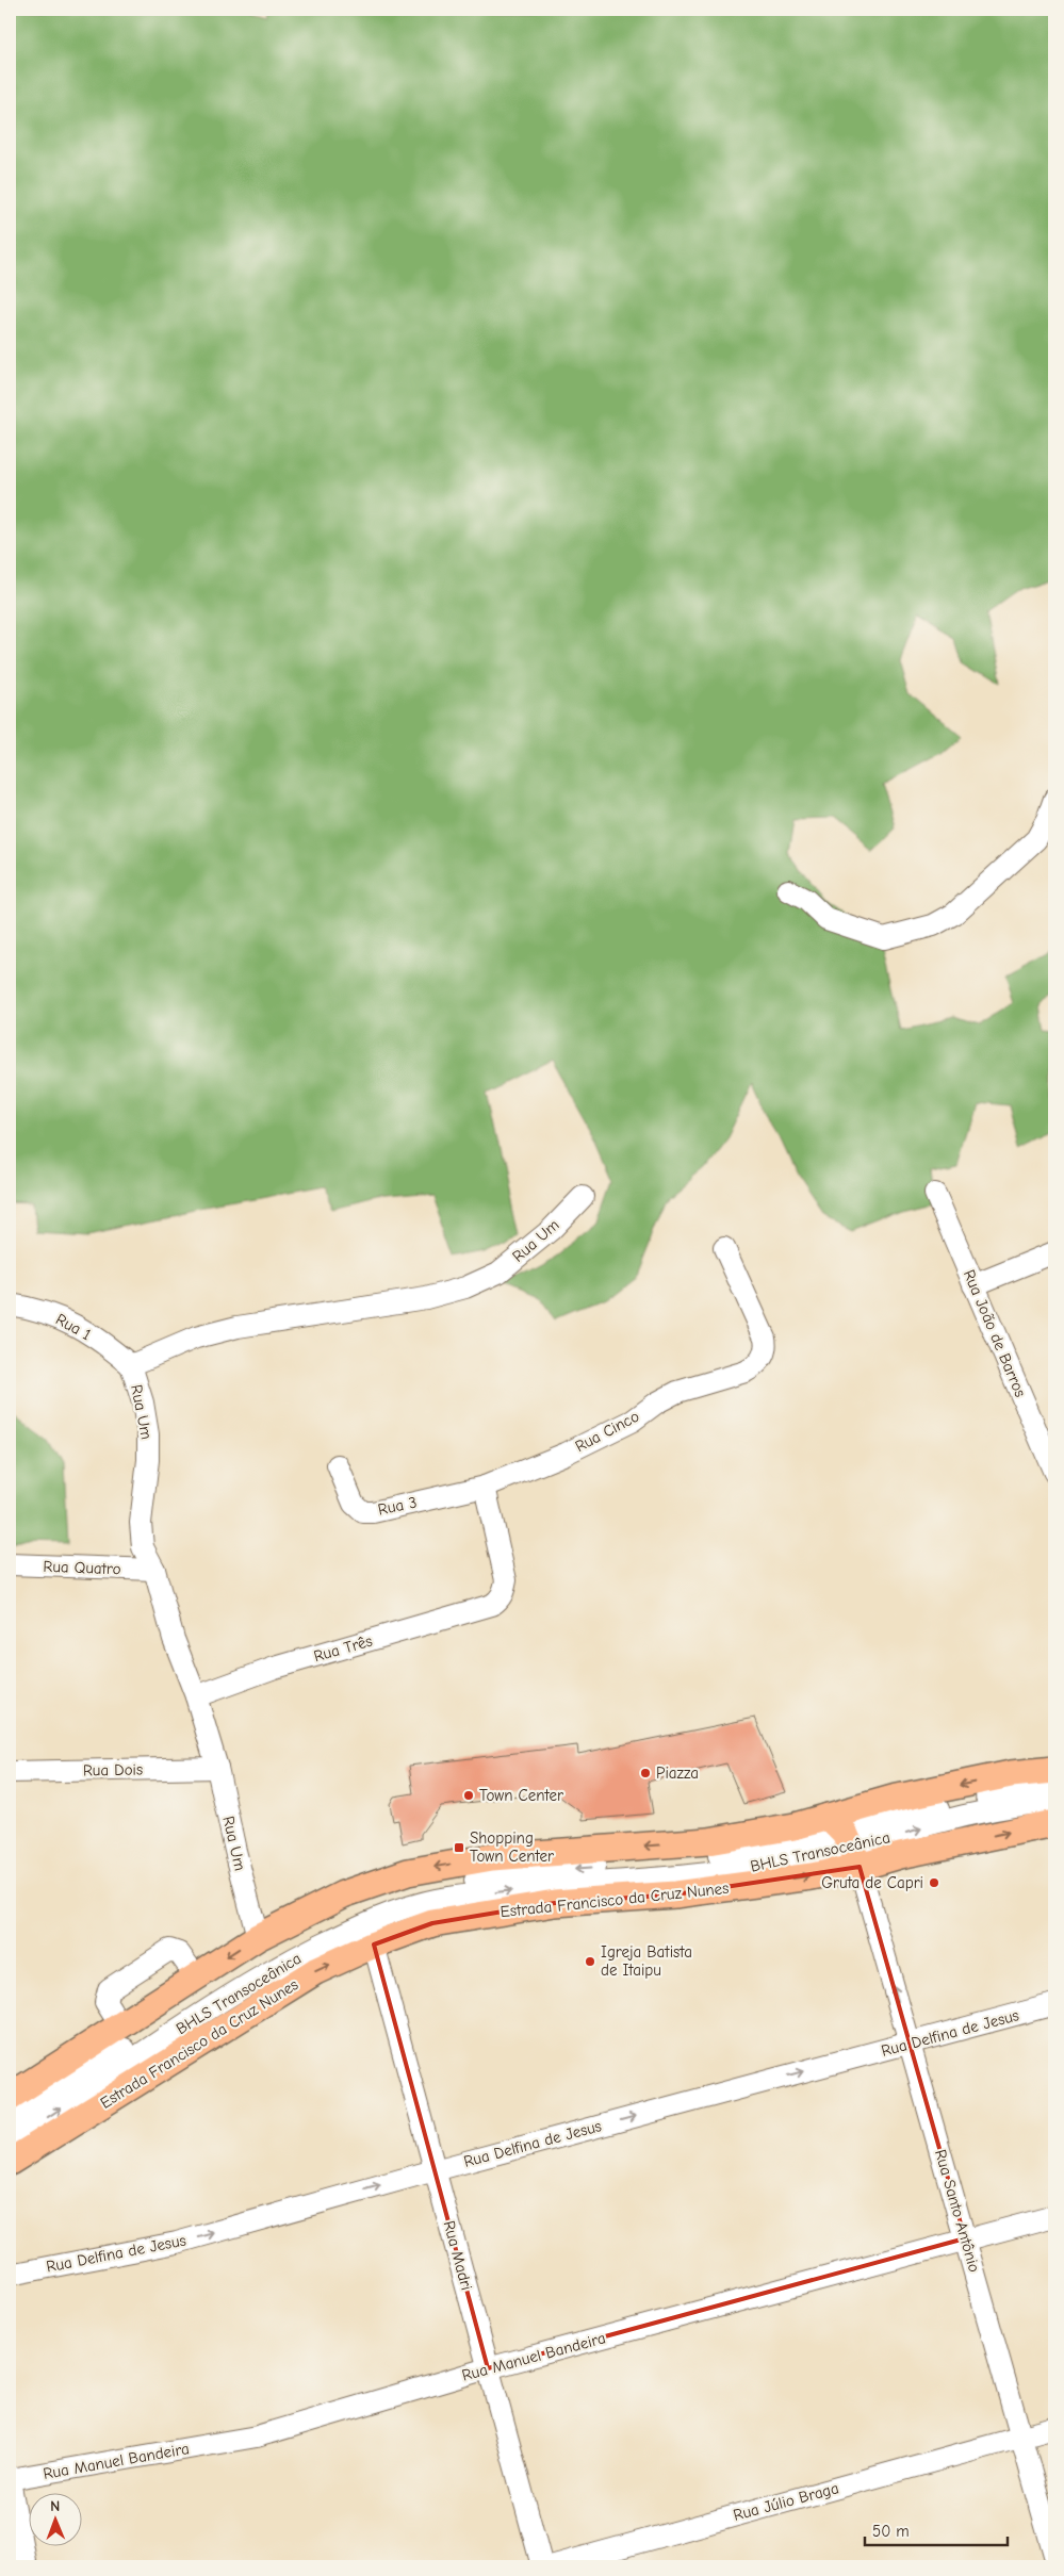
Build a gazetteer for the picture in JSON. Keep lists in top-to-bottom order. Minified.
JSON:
{"streets":{"main road":["Estrada Francisco da Cruz Nunes"],"street":["Rua Um","Rua 1","Rua João de Barros","Rua Cinco","Rua 3","Rua Quatro","Rua Três","Rua Dois","BHLS Transoceânica","Rua Delfina de Jesus","Rua Santo Antônio","Rua Madri","Rua Manuel Bandeira","Rua Júlio Braga"]},"crossings":[["Rua Um","Rua 1"],["Rua Um","Rua Quatro"],["Rua Um","Rua Três"],["Rua Um","Rua Dois"],["Rua Um","Estrada Francisco da Cruz Nunes"],["Rua Cinco","Rua 3"],["Rua Cinco","Rua Três"],["Rua 3","Rua Três"],["BHLS Transoceânica","Estrada Francisco da Cruz Nunes"],["BHLS Transoceânica","Rua Santo Antônio"],["Estrada Francisco da Cruz Nunes","Rua Santo Antônio"],["Estrada Francisco da Cruz Nunes","Rua Madri"],["Rua Delfina de Jesus","Rua Santo Antônio"],["Rua Delfina de Jesus","Rua Madri"],["Rua Santo Antônio","Rua Manuel Bandeira"],["Rua Santo Antônio","Rua Júlio Braga"],["Rua Madri","Rua Manuel Bandeira"]],"one_way":["Rua Delfina de Jesus"],"places":{"other":["Piazza","Town Center","Gruta de Capri","Igreja Batista de Itaipu"],"transit":["Shopping Town Center"]},"scale_bar":"50 m","north":"top"}
